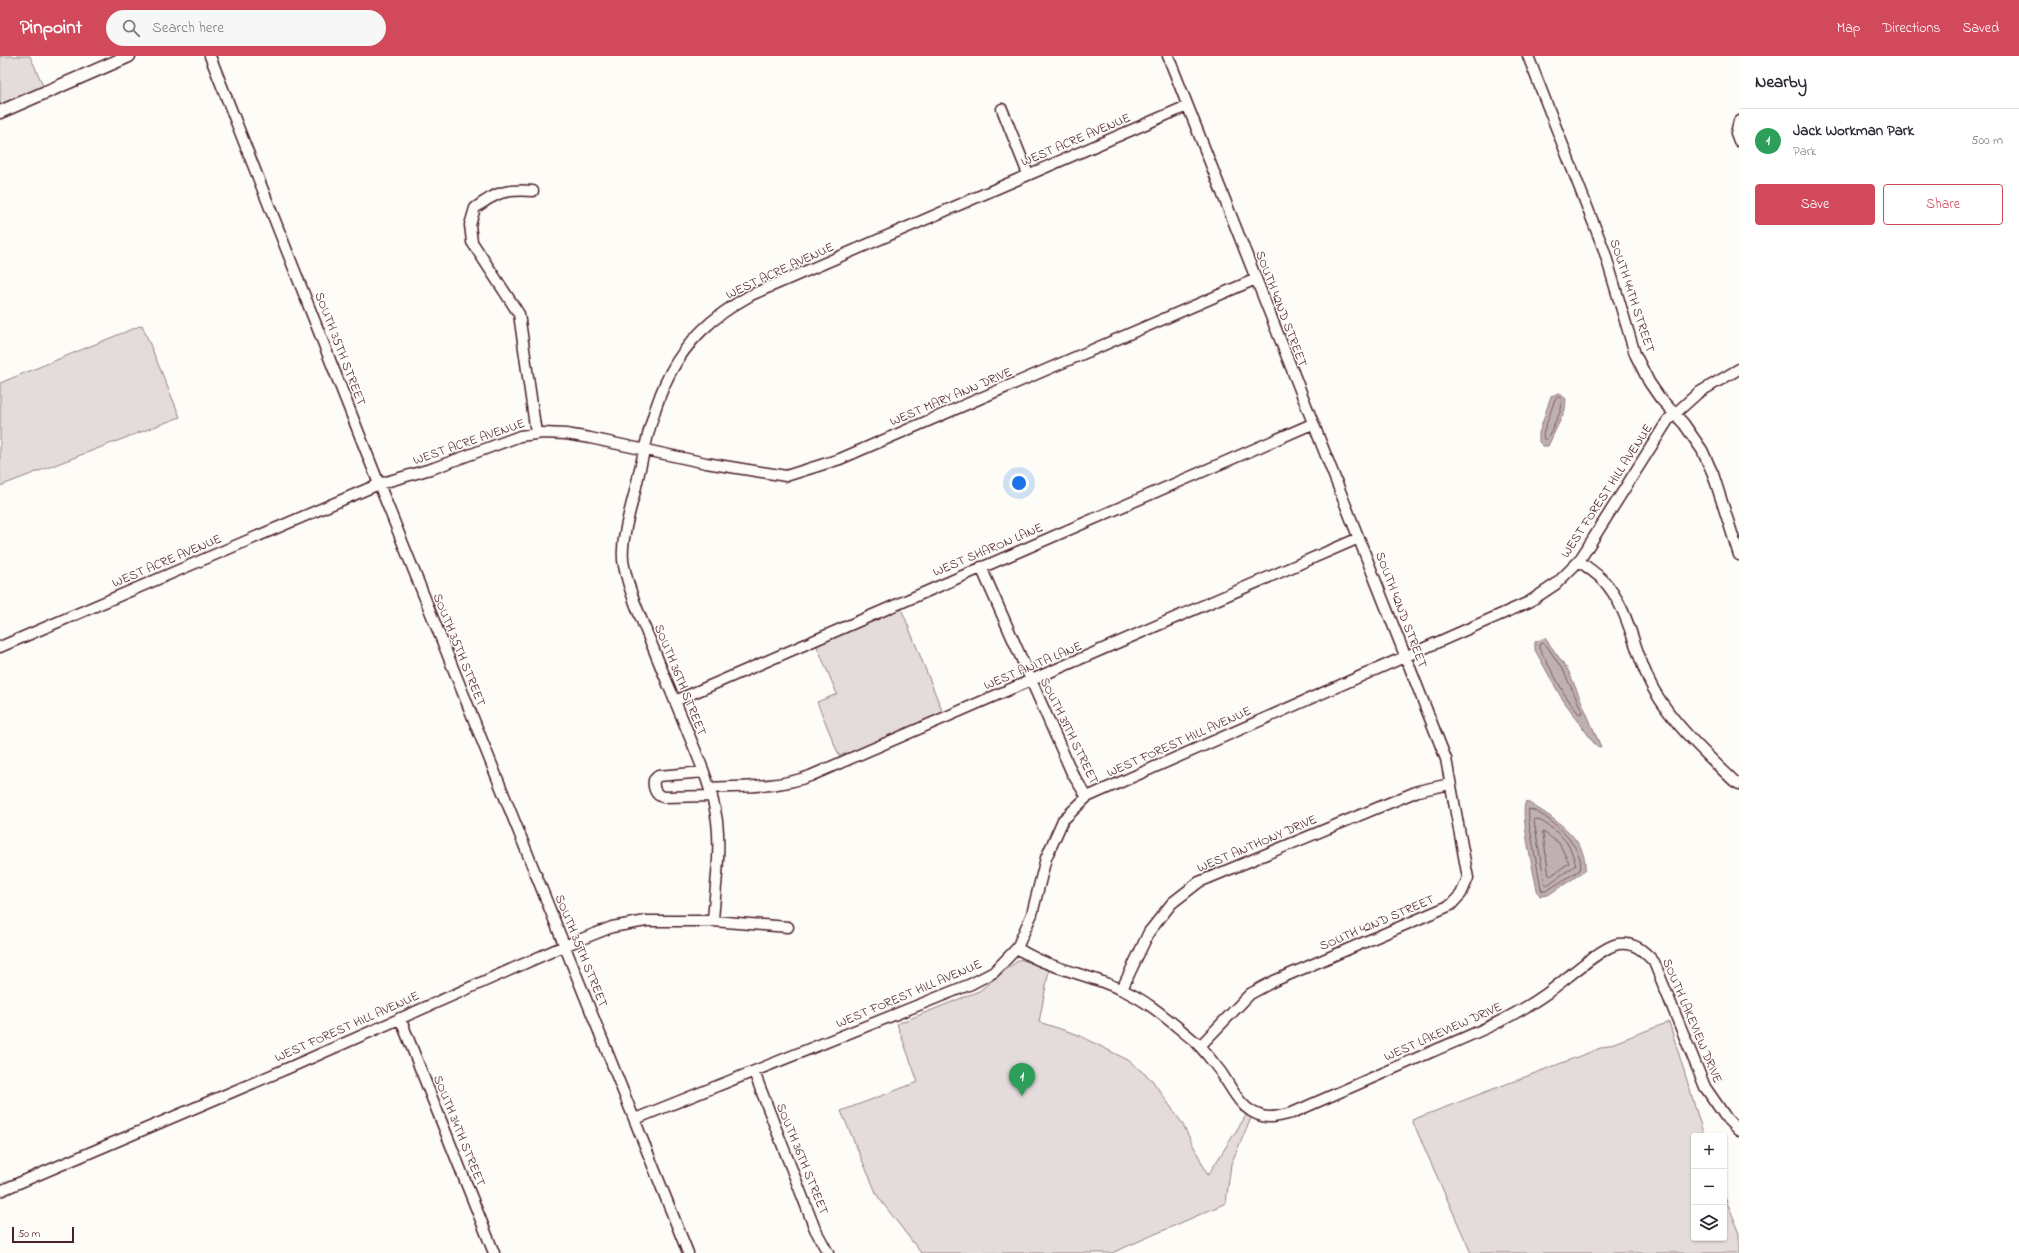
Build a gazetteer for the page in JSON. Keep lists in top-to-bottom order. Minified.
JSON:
{"streets":{"street":["WEST ACRE AVENUE","SOUTH 44TH STREET","SOUTH 42ND STREET","SOUTH 35TH STREET","WEST MARY ANN DRIVE","WEST FOREST HILL AVENUE","WEST SHARON LANE","WEST ANITA LANE","SOUTH 36TH STREET","SOUTH 39TH STREET","WEST ANTHONY DRIVE","SOUTH LAKEVIEW DRIVE","WEST LAKEVIEW DRIVE","SOUTH 34TH STREET"]},"crossings":[["WEST ACRE AVENUE","SOUTH 42ND STREET"],["WEST ACRE AVENUE","SOUTH 35TH STREET"],["WEST ACRE AVENUE","WEST MARY ANN DRIVE"],["WEST ACRE AVENUE","SOUTH 36TH STREET"],["SOUTH 44TH STREET","WEST FOREST HILL AVENUE"],["SOUTH 42ND STREET","WEST MARY ANN DRIVE"],["SOUTH 42ND STREET","WEST FOREST HILL AVENUE"],["SOUTH 42ND STREET","WEST SHARON LANE"],["SOUTH 42ND STREET","WEST ANITA LANE"],["SOUTH 42ND STREET","WEST ANTHONY DRIVE"],["SOUTH 42ND STREET","WEST LAKEVIEW DRIVE"],["SOUTH 35TH STREET","WEST FOREST HILL AVENUE"],["WEST MARY ANN DRIVE","SOUTH 36TH STREET"],["WEST FOREST HILL AVENUE","SOUTH 36TH STREET"],["WEST FOREST HILL AVENUE","SOUTH 39TH STREET"],["WEST FOREST HILL AVENUE","SOUTH 34TH STREET"],["WEST SHARON LANE","SOUTH 36TH STREET"],["WEST SHARON LANE","SOUTH 39TH STREET"],["WEST ANITA LANE","SOUTH 36TH STREET"],["WEST ANITA LANE","SOUTH 39TH STREET"],["SOUTH LAKEVIEW DRIVE","WEST LAKEVIEW DRIVE"]],"scale_bar":"50 m","page":{"header":"Pinpoint","search":"Search here","nav":["Map","Directions","Saved"],"heading":"Nearby","list":[{"mark":"1","name":"Jack Workman Park","note":"Park","value":"500 m"}],"buttons":["Save","Share"],"pins":"1","map_buttons":["+","−"],"scale":"50 m"}}
